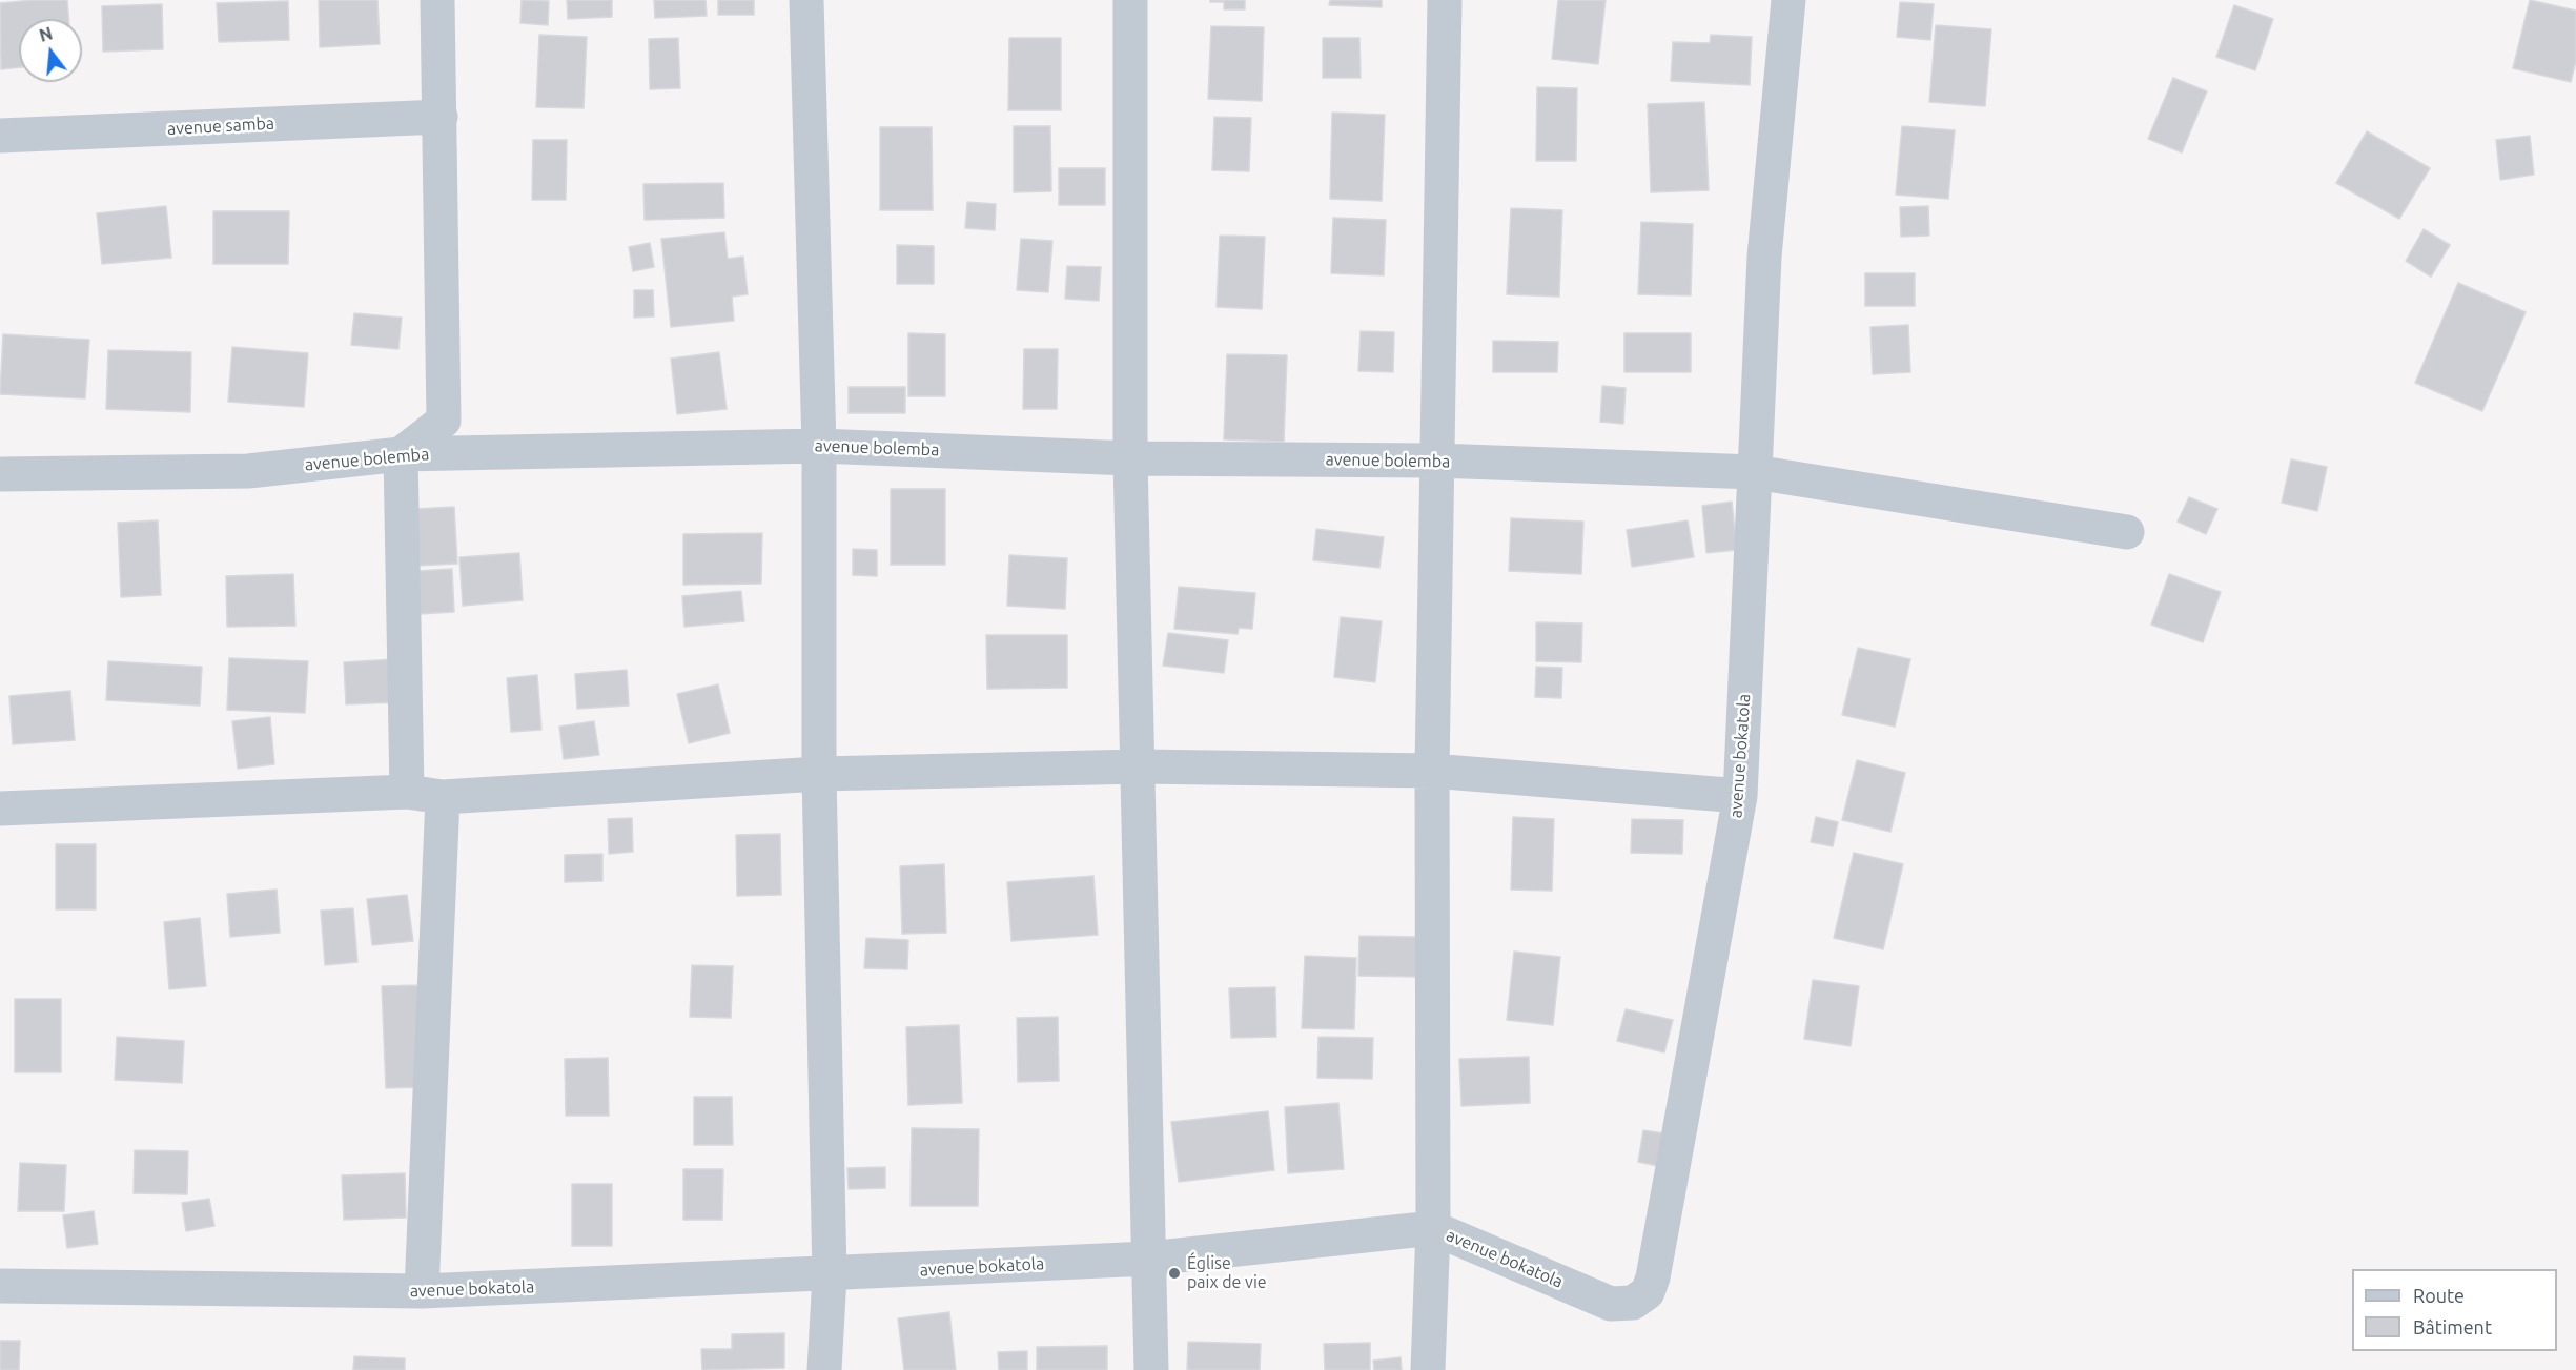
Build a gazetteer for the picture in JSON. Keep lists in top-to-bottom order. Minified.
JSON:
{"streets":{"street":["avenue samba","avenue bolemba","avenue bokatola"]},"crossings":[["avenue bolemba","avenue bokatola"]],"places":["Église paix de vie"],"legend":["Route","Bâtiment"],"north":"top"}
